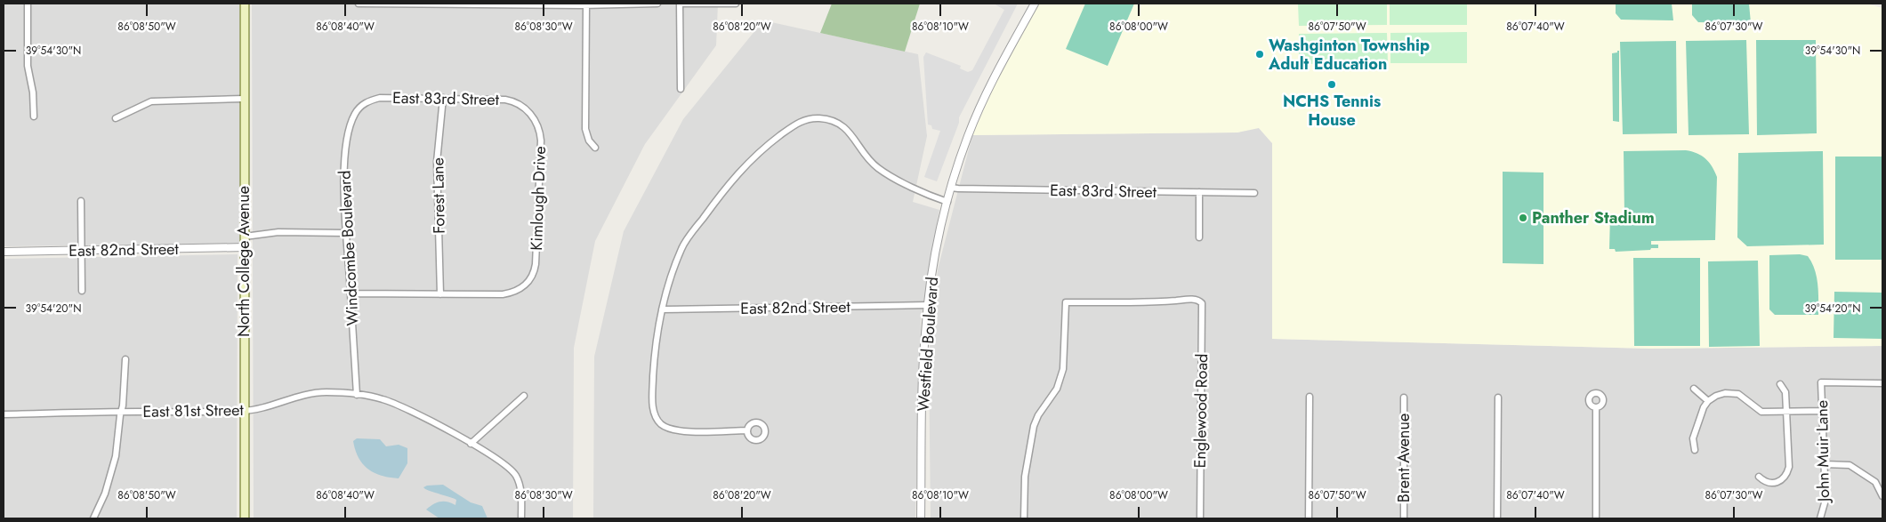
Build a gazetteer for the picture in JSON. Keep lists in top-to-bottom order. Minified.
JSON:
{"streets":{"main road":["North College Avenue"],"street":["East 83rd Street","Forest Lane","Kimlough Drive","Windcombe Boulevard","East 82nd Street","Westfield Boulevard","East 81st Street","Englewood Road","John Muir Lane","Brent Avenue"]},"crossings":[["East 83rd Street","Forest Lane"],["East 83rd Street","Kimlough Drive"],["East 83rd Street","Windcombe Boulevard"],["East 83rd Street","Westfield Boulevard"],["Forest Lane","Kimlough Drive"],["Windcombe Boulevard","East 81st Street"],["East 82nd Street","North College Avenue"],["East 82nd Street","Westfield Boulevard"],["North College Avenue","East 81st Street"]],"places":["Washginton Township Adult Education","NCHS Tennis House","Panther Stadium"],"coordinates":["86°08'50\"W","86°08'40\"W","86°08'30\"W","86°08'20\"W","86°08'10\"W","86°08'00\"W","86°07'50\"W","86°07'40\"W","86°07'30\"W","39°54'30\"N","39°54'20\"N"]}
